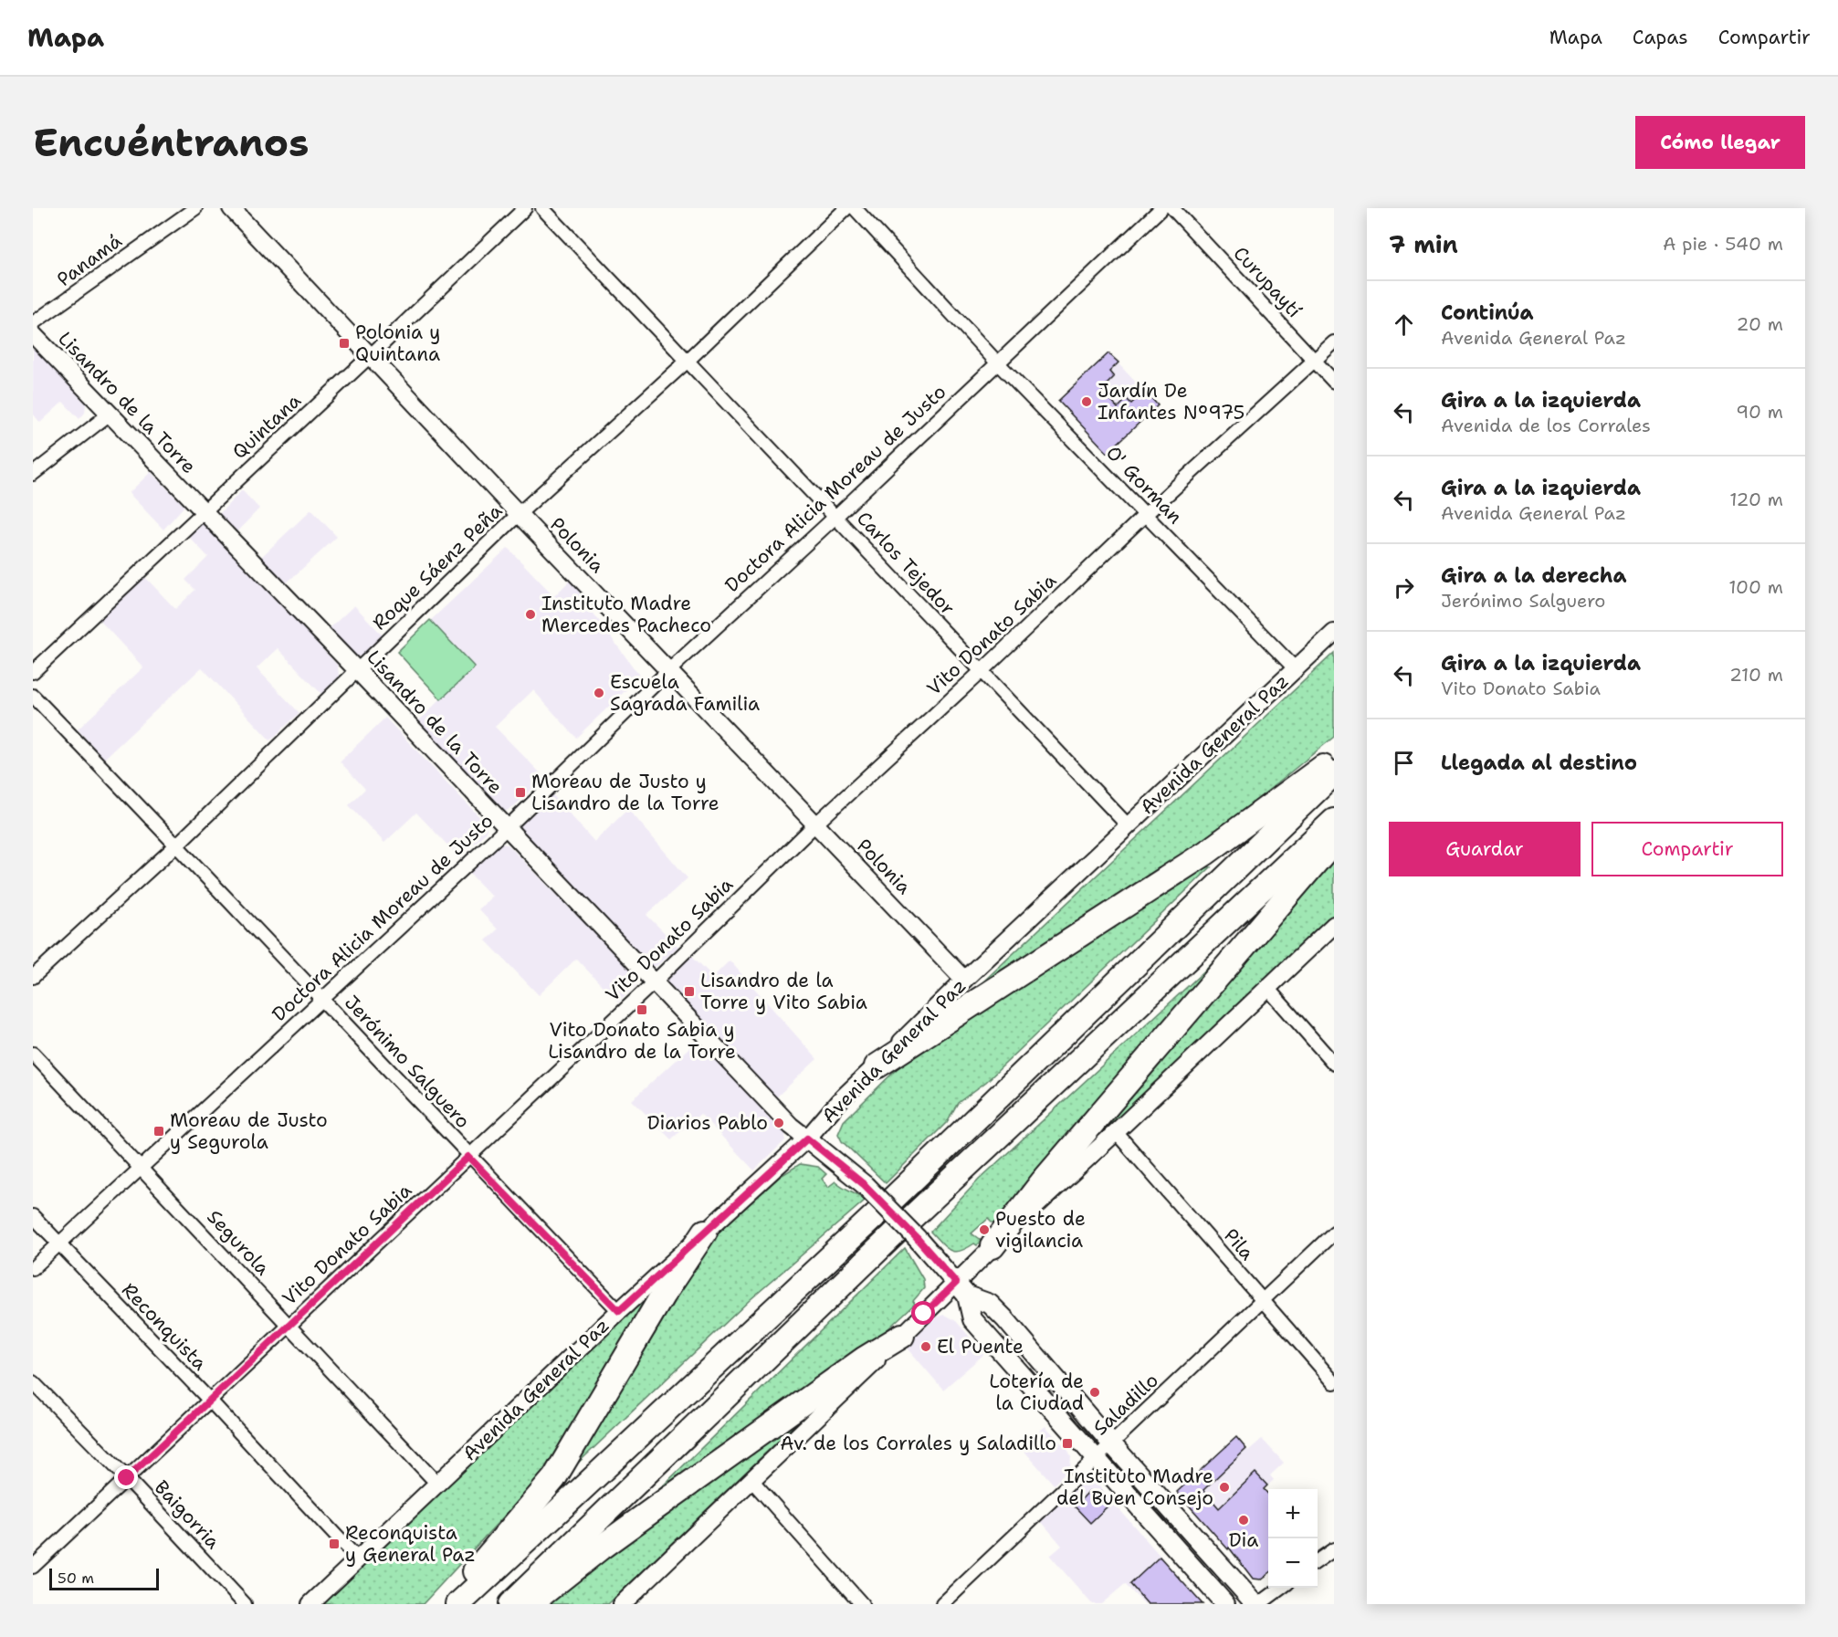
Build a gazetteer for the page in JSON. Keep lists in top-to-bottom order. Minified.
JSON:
{"streets":{"street":["Panamá","Curupaytí","Lisandro de la Torre","Quintana","O' Gorman","Doctora Alicia Moreau de Justo","Polonia","Carlos Tejedor","Roque Sáenz Peña","Vito Donato Sabia","Avenida General Paz","Jerónimo Salguero","Segurola","Pila","Reconquista","Saladillo","Baigorria"]},"crossings":[["Curupaytí","Vito Donato Sabia"],["Lisandro de la Torre","Quintana"],["Lisandro de la Torre","Doctora Alicia Moreau de Justo"],["Lisandro de la Torre","Roque Sáenz Peña"],["Lisandro de la Torre","Vito Donato Sabia"],["Lisandro de la Torre","Avenida General Paz"],["Quintana","Polonia"],["O' Gorman","Doctora Alicia Moreau de Justo"],["O' Gorman","Vito Donato Sabia"],["O' Gorman","Avenida General Paz"],["Doctora Alicia Moreau de Justo","Polonia"],["Doctora Alicia Moreau de Justo","Carlos Tejedor"],["Doctora Alicia Moreau de Justo","Jerónimo Salguero"],["Doctora Alicia Moreau de Justo","Segurola"],["Doctora Alicia Moreau de Justo","Reconquista"],["Polonia","Roque Sáenz Peña"],["Polonia","Vito Donato Sabia"],["Polonia","Avenida General Paz"],["Carlos Tejedor","Roque Sáenz Peña"],["Carlos Tejedor","Vito Donato Sabia"],["Carlos Tejedor","Avenida General Paz"],["Roque Sáenz Peña","Jerónimo Salguero"],["Vito Donato Sabia","Jerónimo Salguero"],["Vito Donato Sabia","Segurola"],["Vito Donato Sabia","Reconquista"],["Vito Donato Sabia","Baigorria"],["Avenida General Paz","Jerónimo Salguero"],["Avenida General Paz","Segurola"],["Avenida General Paz","Reconquista"],["Pila","Saladillo"]],"places":{"transit":["Polonia y Quintana","Moreau de Justo y Lisandro de la Torre","Lisandro de la Torre y Vito Sabia","Vito Donato Sabia y Lisandro de la Torre","Moreau de Justo y Segurola","Av. de los Corrales y Saladillo","Reconquista y General Paz"],"other":["Jardín De Infantes Nº975","Instituto Madre Mercedes Pacheco","Escuela Sagrada Familia","Diarios Pablo","Puesto de vigilancia","El Puente","Lotería de la Ciudad","Instituto Madre del Buen Consejo","Dia"]},"scale_bar":"50 m","page":{"header":"Mapa","nav":["Mapa","Capas","Compartir"],"buttons":["Cómo llegar",["Guardar","Compartir"]],"title":"Encuéntranos","heading":["7 min","A pie · 540 m"],"list":[["Continúa","Avenida General Paz","20 m"],["Gira a la izquierda","Avenida de los Corrales","90 m"],["Gira a la izquierda","Avenida General Paz","120 m"],["Gira a la derecha","Jerónimo Salguero","100 m"],["Gira a la izquierda","Vito Donato Sabia","210 m"],"Llegada al destino"],"map_buttons":["+","−"],"scale":"50 m"}}
